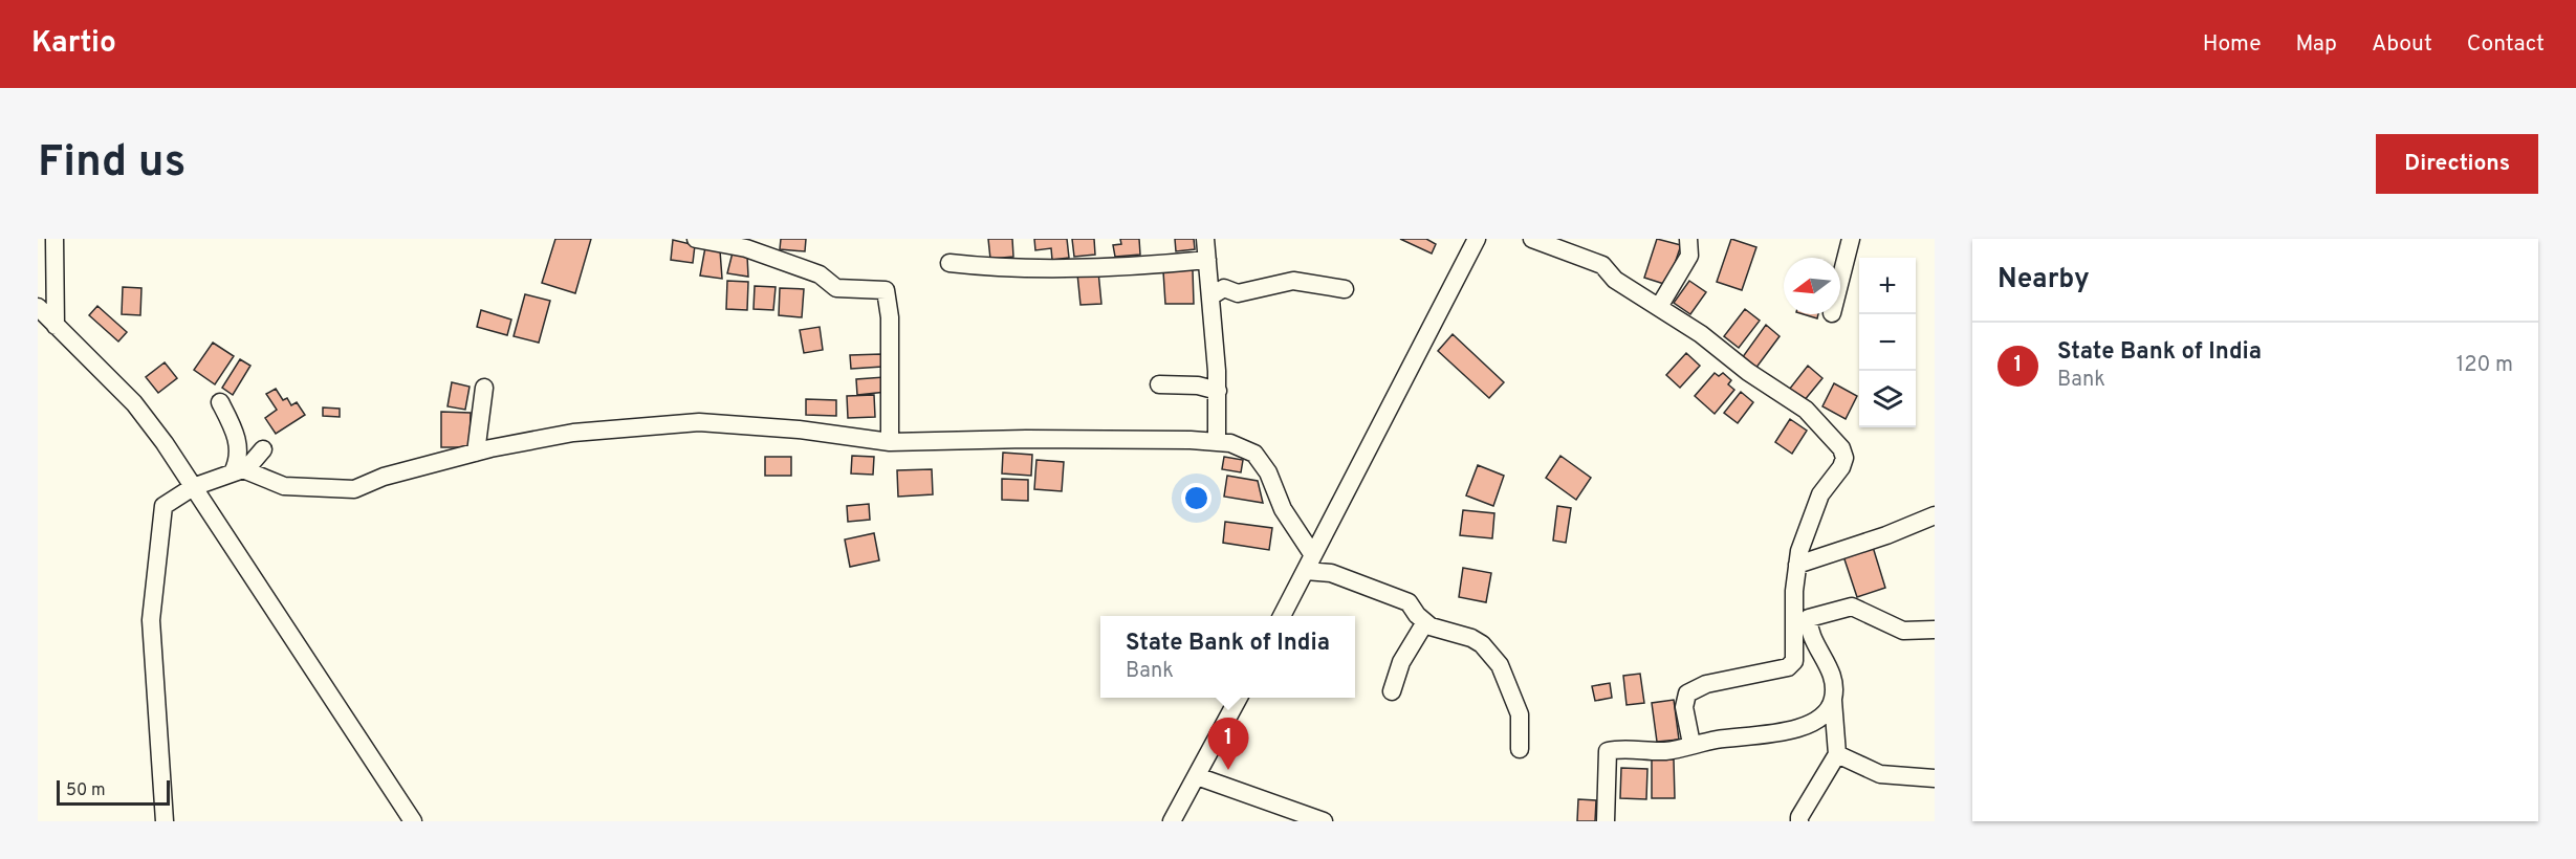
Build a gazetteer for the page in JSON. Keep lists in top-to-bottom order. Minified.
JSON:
{"scale_bar":"50 m","north":"left","page":{"header":"Kartio","nav":["Home","Map","About","Contact"],"buttons":"Directions","title":"Find us","heading":"Nearby","map_buttons":["+","−"],"list":[{"mark":"1","name":"State Bank of India","note":"Bank","value":"120 m"}],"popup":["State Bank of India","Bank"],"pins":"1","scale":"50 m"}}
